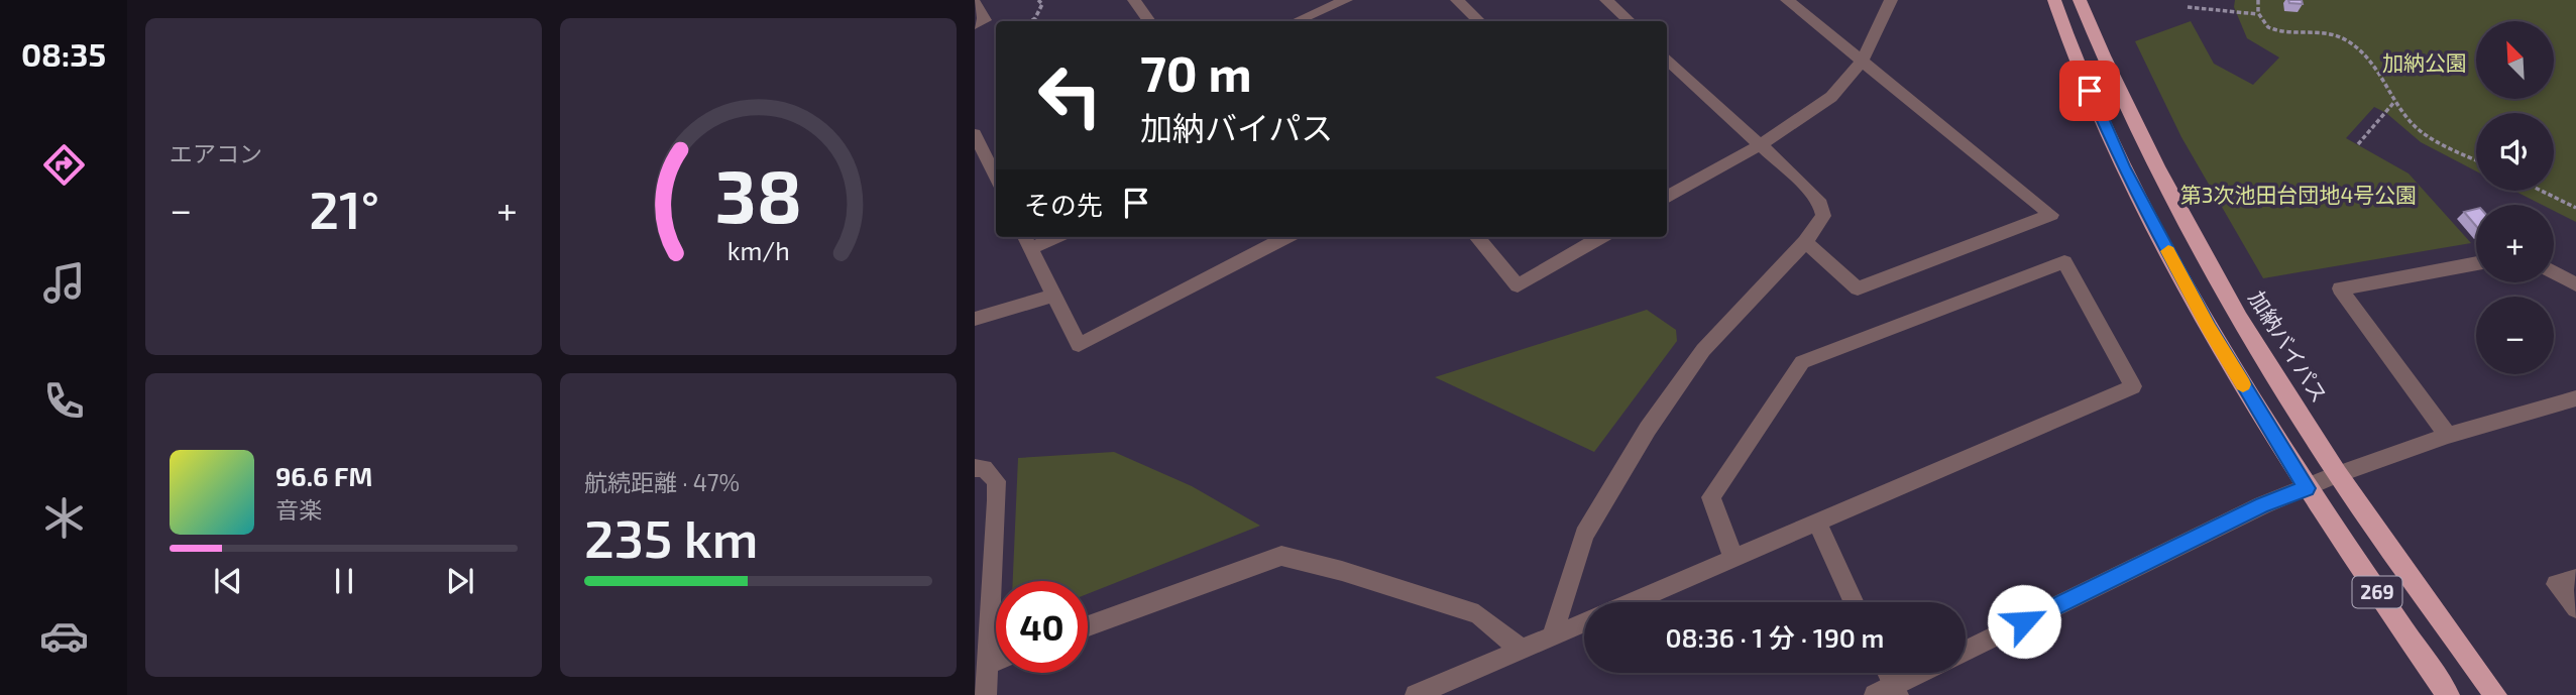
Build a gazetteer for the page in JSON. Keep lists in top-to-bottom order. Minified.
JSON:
{"streets":{"highway":["加納バイパス","269"]},"parks":["加納公園","第3次池田台団地4号公園"],"north":"top left","page":{"tabs":"08:35","tile":["エアコン",["航続距離 · 47%","235 km"]],"map_buttons":["+","−"],"turn":["70 m","加納バイパス"],"then":"その先","heat":["−","21°","+"],"song":["96.6 FM","音楽"],"limit":"40","trip":"08:36 · 1 分 · 190 m","gauge":["38","km/h"]}}
